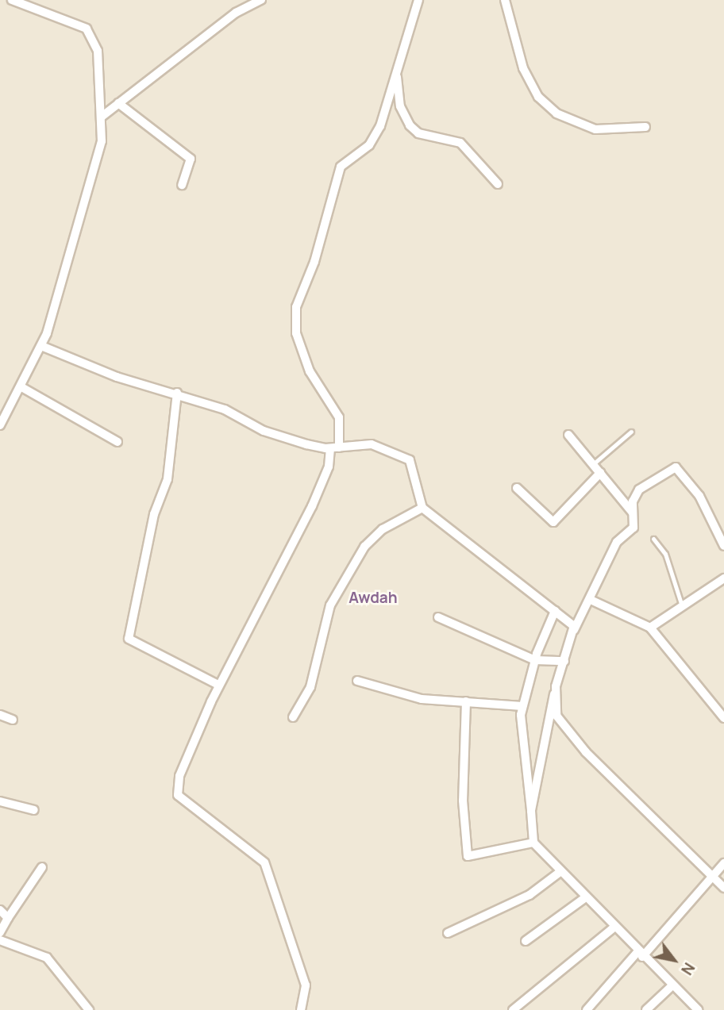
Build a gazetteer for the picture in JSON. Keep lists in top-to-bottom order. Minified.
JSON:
{"districts":["Awdah"],"north":"bottom right"}
